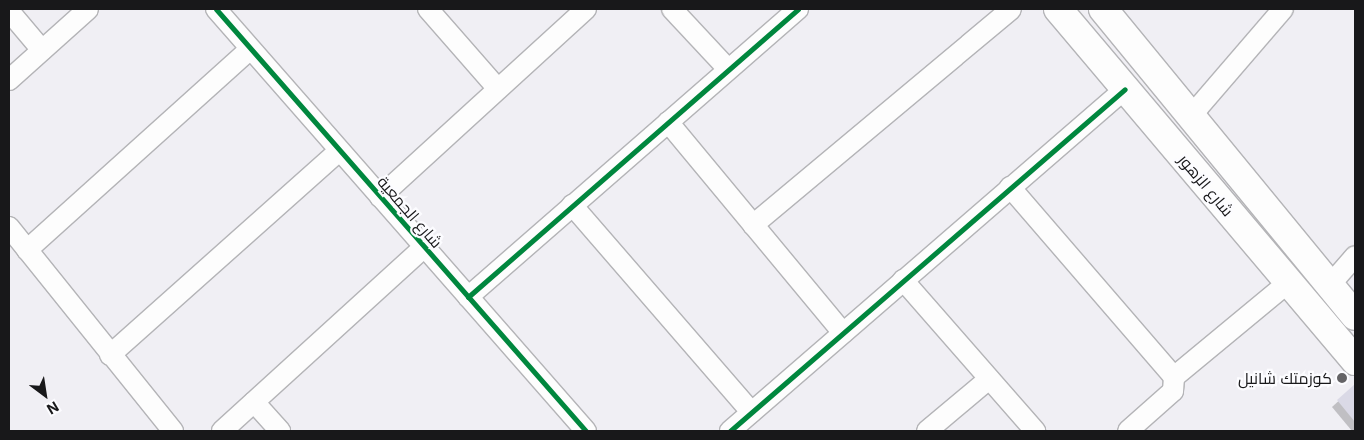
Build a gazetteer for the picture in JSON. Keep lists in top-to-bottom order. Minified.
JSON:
{"streets":{"main road":["شارع الزهور"],"street":["شارع الجمعية"]},"places":["كوزمتك شانيل"],"north":"bottom right"}
